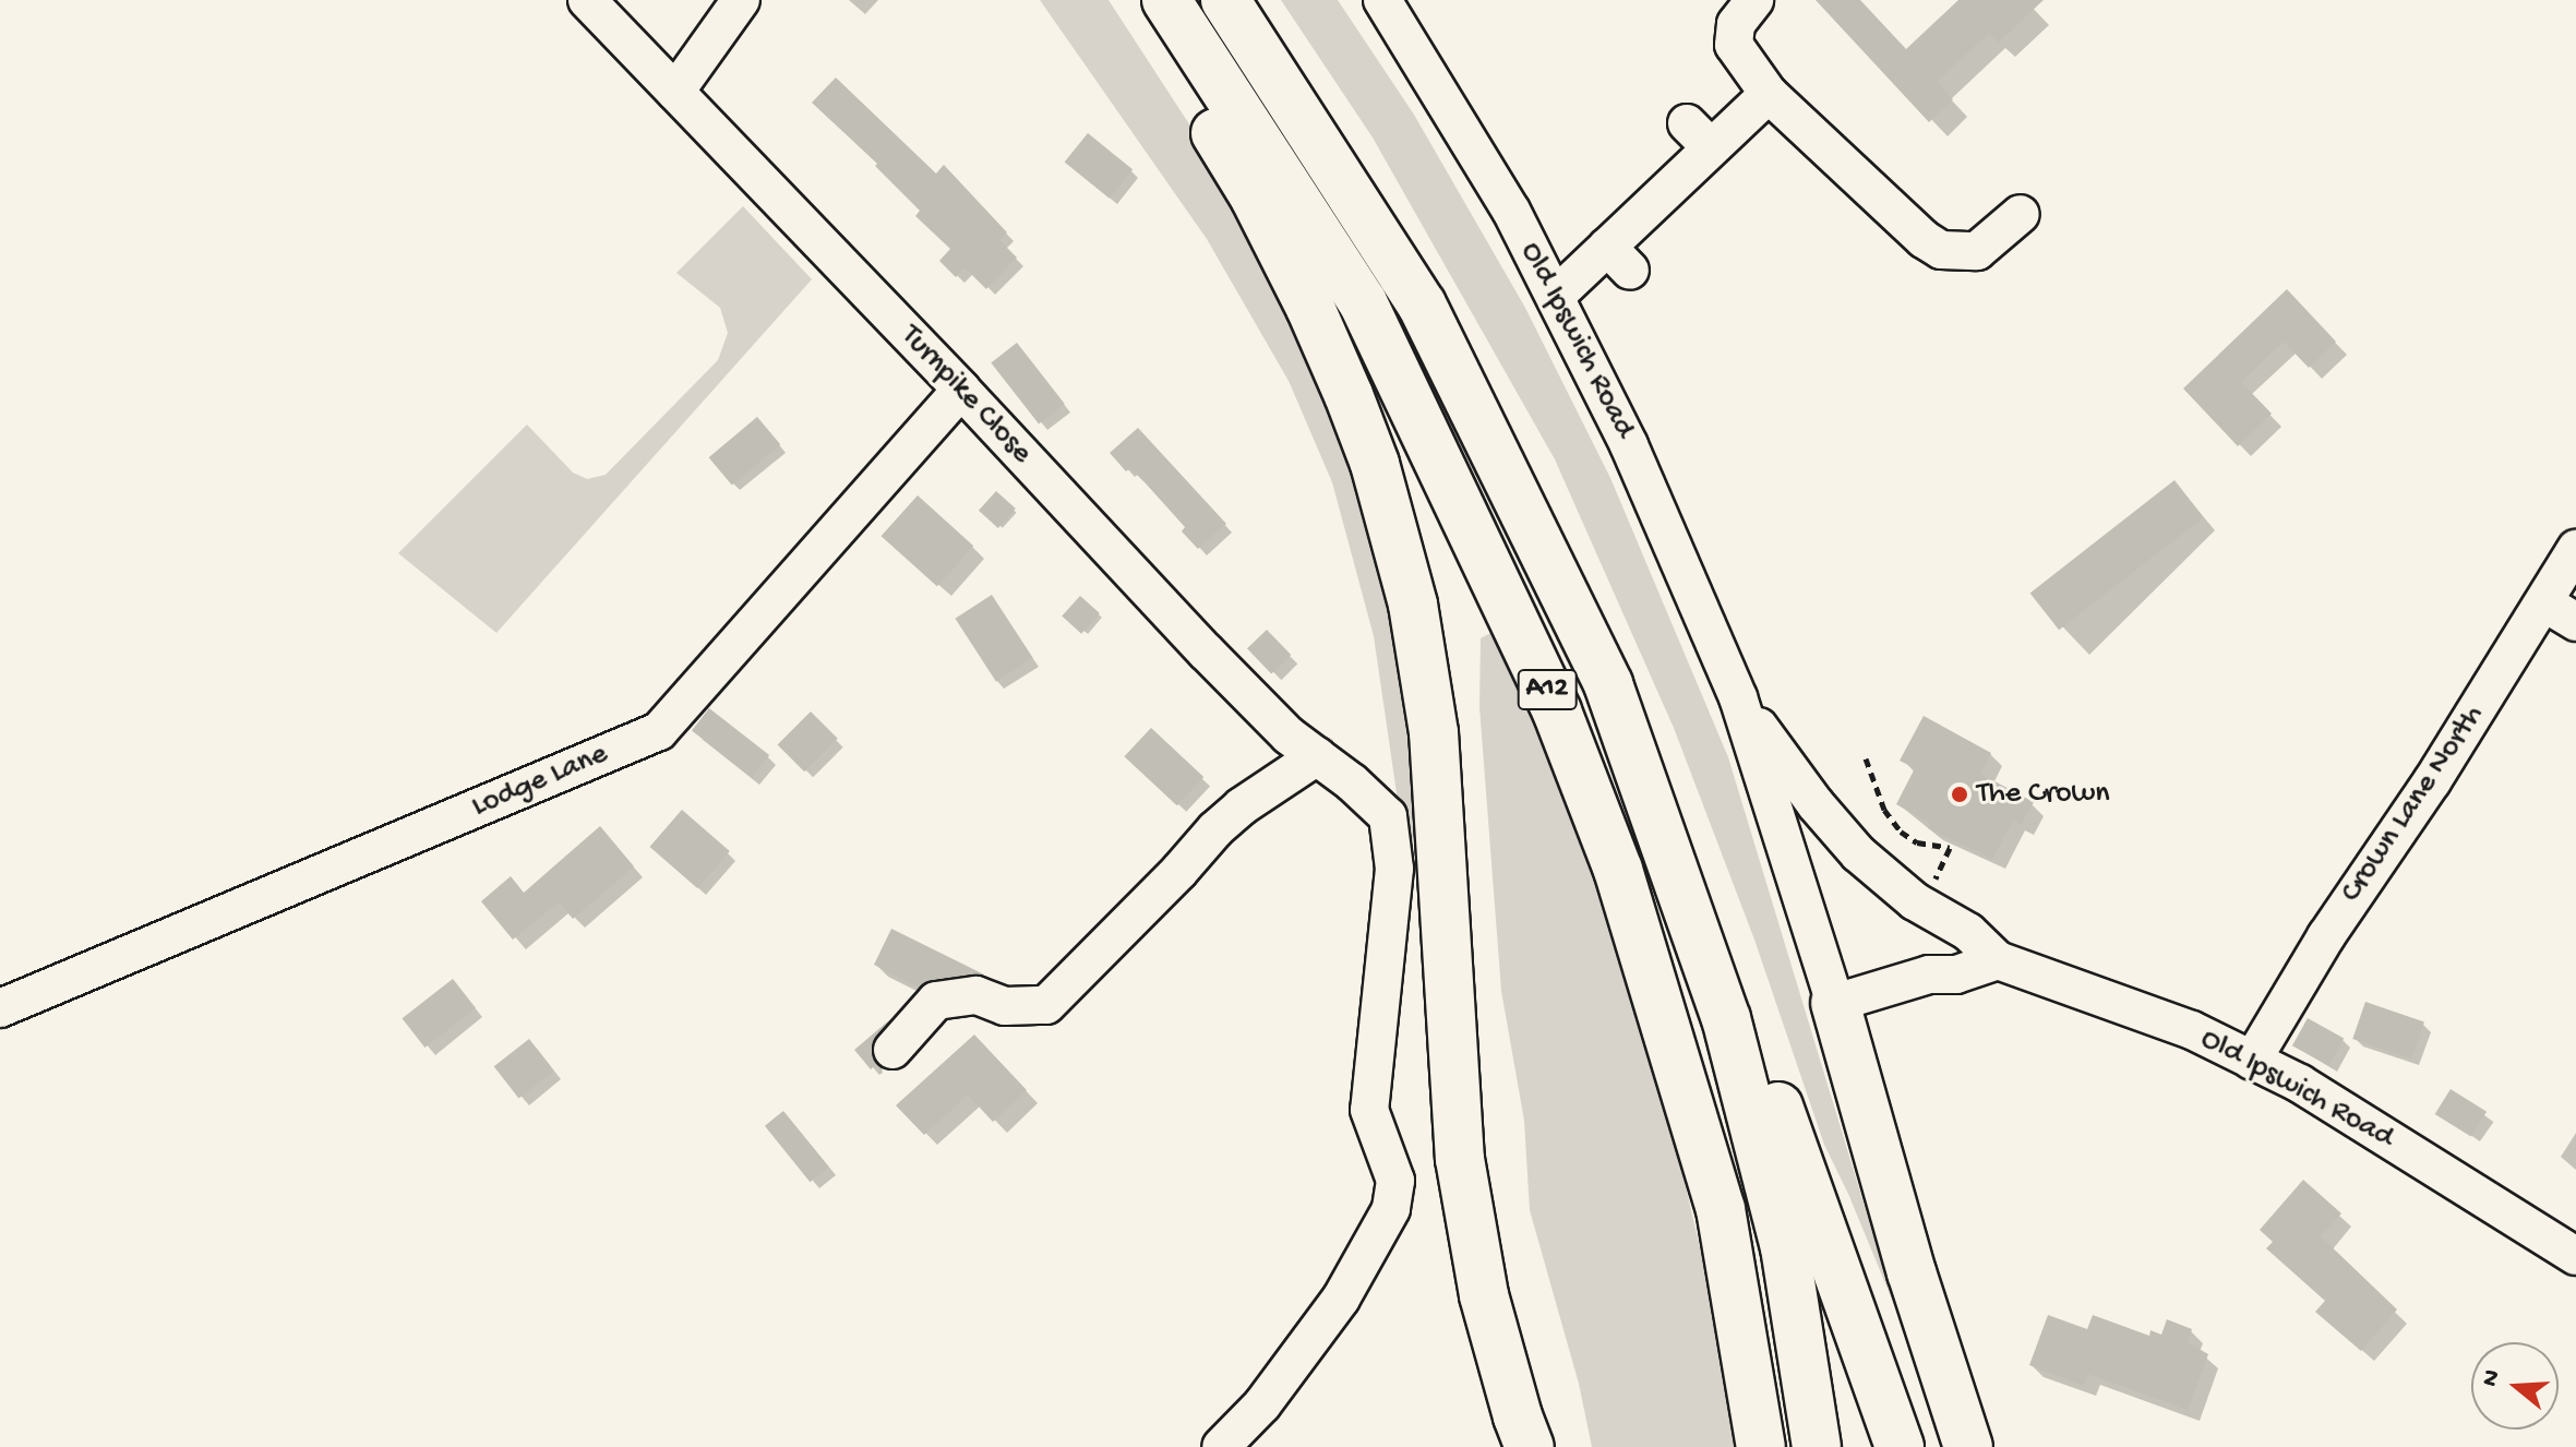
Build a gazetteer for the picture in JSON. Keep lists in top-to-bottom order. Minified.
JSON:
{"streets":{"highway":["A12"],"street":["Old Ipswich Road","Turnpike Close","Lodge Lane","Crown Lane North"]},"crossings":[["Old Ipswich Road","Crown Lane North"],["Turnpike Close","Lodge Lane"]],"places":["The Crown"],"north":"left"}
